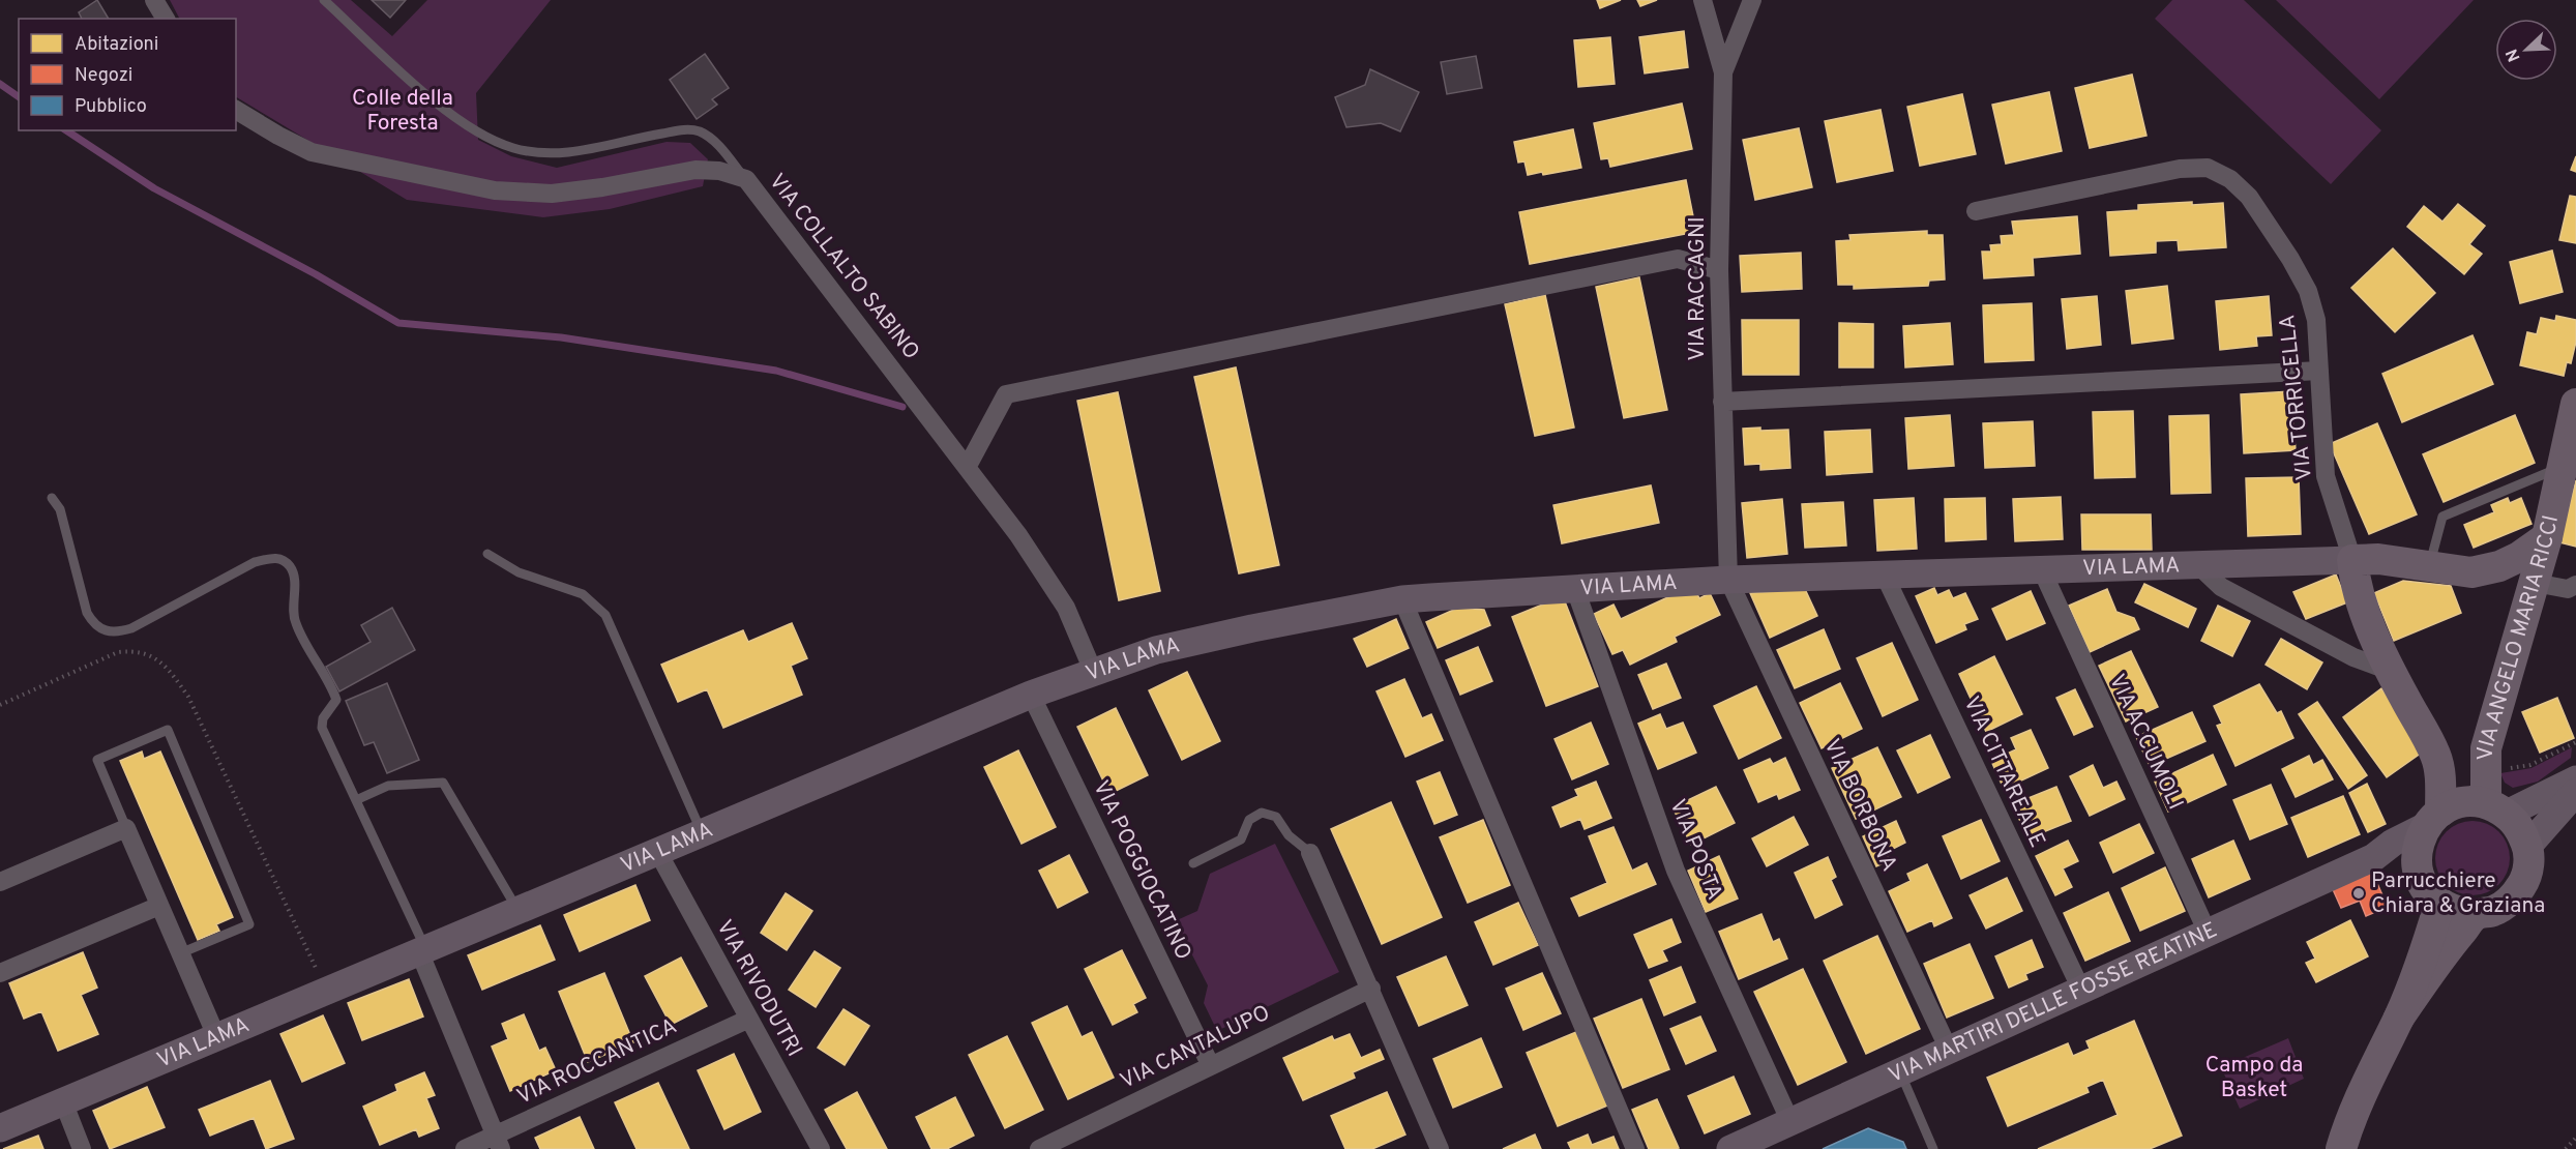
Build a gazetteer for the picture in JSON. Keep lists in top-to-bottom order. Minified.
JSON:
{"streets":{"main road":["VIA LAMA","VIA ANGELO MARIA RICCI","VIA MARTIRI DELLE FOSSE REATINE"],"street":["VIA COLLALTO SABINO","VIA RACCAGNI","VIA TORRICELLA","VIA ACCUMOLI","VIA CITTAREALE","VIA BORBONA","VIA POSTA","VIA POGGIOCATINO","VIA RIVODUTRI","VIA CANTALUPO","VIA ROCCANTICA"]},"crossings":[["VIA COLLALTO SABINO","VIA LAMA"],["VIA RACCAGNI","VIA LAMA"],["VIA RACCAGNI","VIA BORBONA"],["VIA TORRICELLA","VIA LAMA"],["VIA LAMA","VIA ANGELO MARIA RICCI"],["VIA LAMA","VIA ACCUMOLI"],["VIA LAMA","VIA CITTAREALE"],["VIA LAMA","VIA BORBONA"],["VIA LAMA","VIA POSTA"],["VIA LAMA","VIA POGGIOCATINO"],["VIA LAMA","VIA RIVODUTRI"],["VIA ANGELO MARIA RICCI","VIA MARTIRI DELLE FOSSE REATINE"],["VIA ACCUMOLI","VIA MARTIRI DELLE FOSSE REATINE"],["VIA CITTAREALE","VIA MARTIRI DELLE FOSSE REATINE"],["VIA BORBONA","VIA MARTIRI DELLE FOSSE REATINE"],["VIA POSTA","VIA MARTIRI DELLE FOSSE REATINE"],["VIA POGGIOCATINO","VIA CANTALUPO"],["VIA RIVODUTRI","VIA ROCCANTICA"]],"parks":["Colle della Foresta","Campo da Basket"],"places":["Parrucchiere Chiara & Graziana"],"legend":["Abitazioni","Negozi","Pubblico"],"north":"bottom left"}
